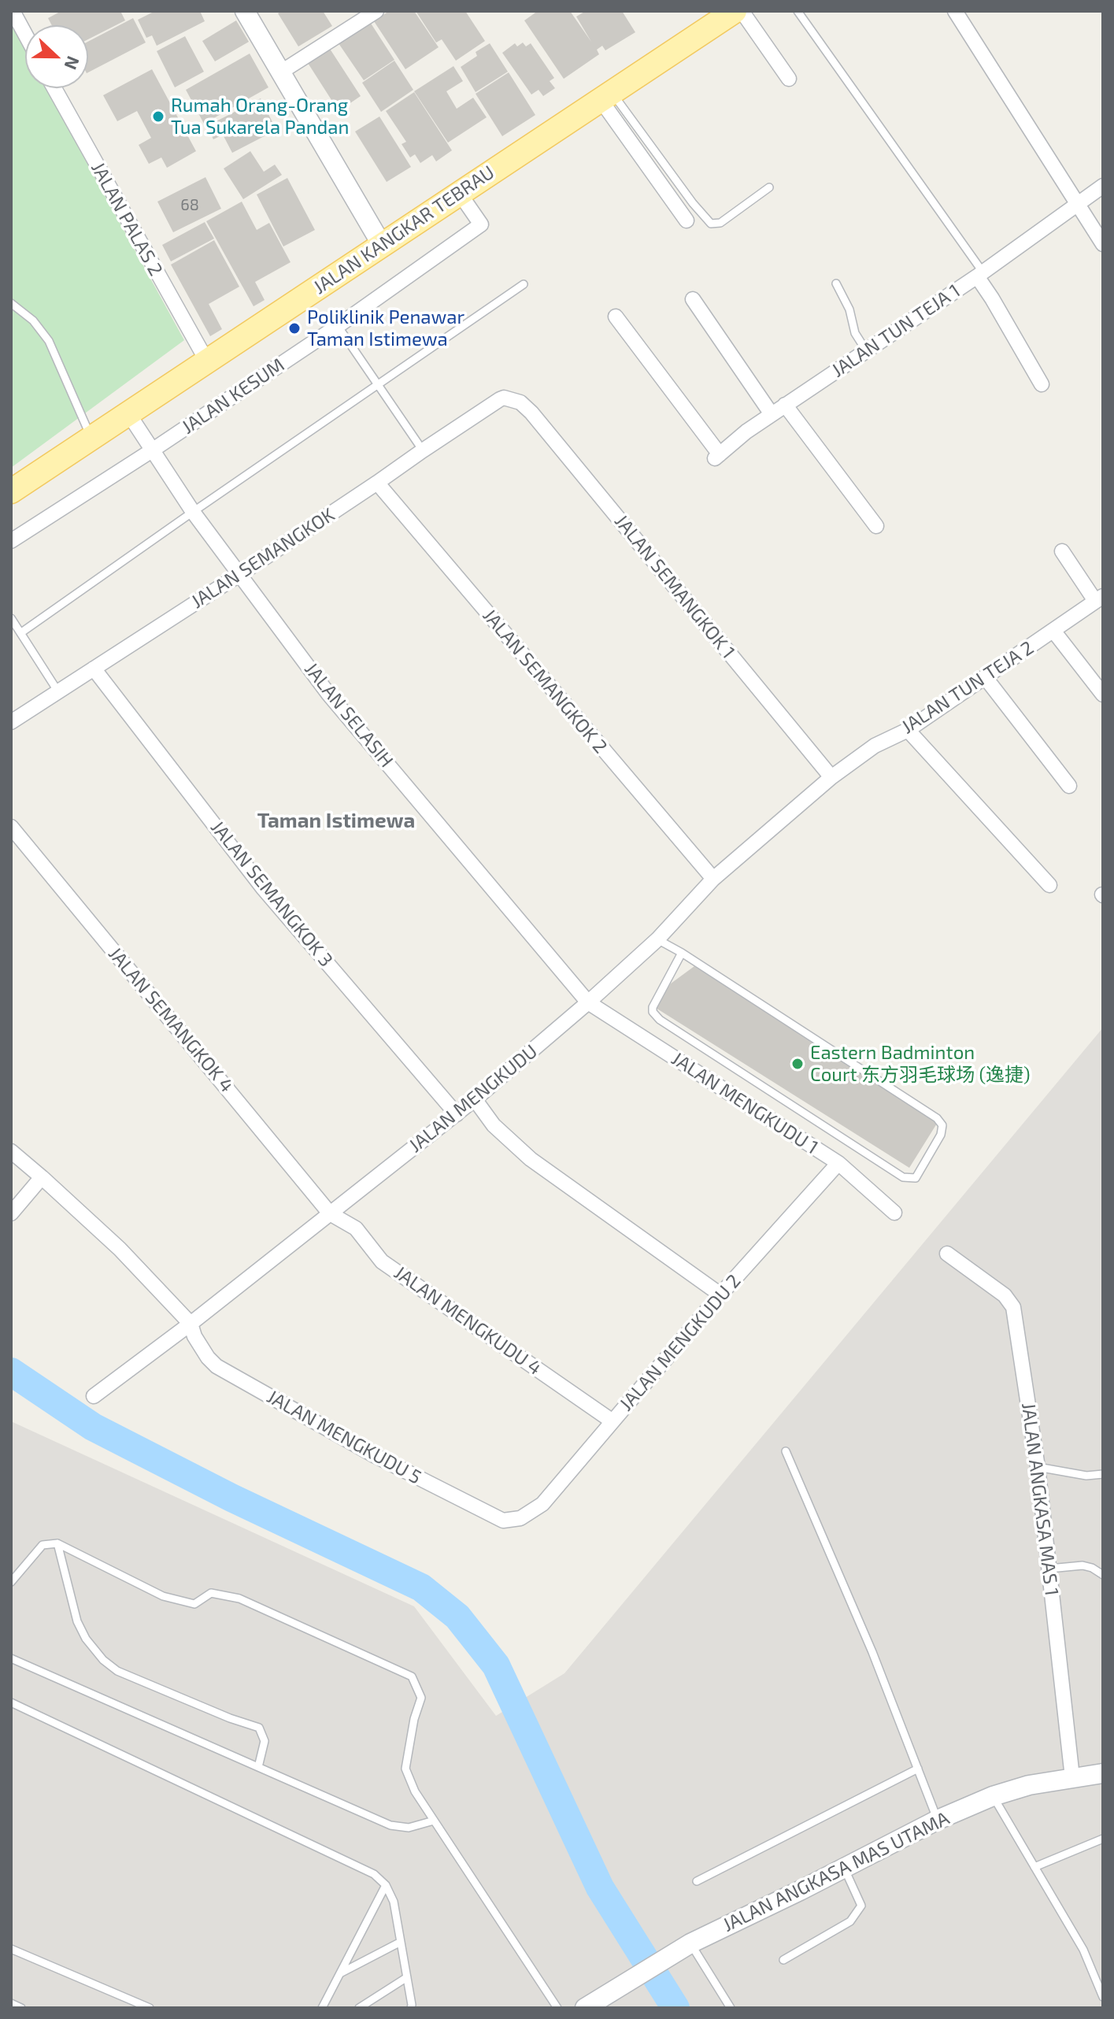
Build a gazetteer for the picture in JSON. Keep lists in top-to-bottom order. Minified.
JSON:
{"streets":{"main road":["JALAN KANGKAR TEBRAU"],"street":["JALAN PALAS 2","JALAN TUN TEJA 1","JALAN KESUM","JALAN SEMANGKOK","JALAN SEMANGKOK 1","JALAN SEMANGKOK 2","JALAN TUN TEJA 2","JALAN SELASIH","JALAN SEMANGKOK 3","JALAN SEMANGKOK 4","JALAN MENGKUDU","JALAN MENGKUDU 1","JALAN MENGKUDU 4","JALAN MENGKUDU 2","JALAN MENGKUDU 5","JALAN ANGKASA MAS 1","JALAN ANGKASA MAS UTAMA"]},"crossings":[["JALAN PALAS 2","JALAN KANGKAR TEBRAU"],["JALAN KANGKAR TEBRAU","JALAN KESUM"],["JALAN KANGKAR TEBRAU","JALAN SELASIH"],["JALAN KESUM","JALAN SELASIH"],["JALAN SEMANGKOK","JALAN SEMANGKOK 1"],["JALAN SEMANGKOK","JALAN SEMANGKOK 2"],["JALAN SEMANGKOK","JALAN SELASIH"],["JALAN SEMANGKOK","JALAN SEMANGKOK 3"],["JALAN SEMANGKOK 1","JALAN TUN TEJA 2"],["JALAN SEMANGKOK 1","JALAN MENGKUDU"],["JALAN SEMANGKOK 2","JALAN MENGKUDU"],["JALAN TUN TEJA 2","JALAN MENGKUDU"],["JALAN SELASIH","JALAN MENGKUDU"],["JALAN SELASIH","JALAN MENGKUDU 1"],["JALAN SEMANGKOK 3","JALAN MENGKUDU"],["JALAN SEMANGKOK 4","JALAN MENGKUDU"],["JALAN SEMANGKOK 4","JALAN MENGKUDU 4"],["JALAN MENGKUDU","JALAN MENGKUDU 1"],["JALAN MENGKUDU","JALAN MENGKUDU 4"],["JALAN MENGKUDU","JALAN MENGKUDU 5"],["JALAN MENGKUDU 1","JALAN MENGKUDU 2"],["JALAN MENGKUDU 4","JALAN MENGKUDU 2"],["JALAN MENGKUDU 2","JALAN MENGKUDU 5"],["JALAN ANGKASA MAS 1","JALAN ANGKASA MAS UTAMA"]],"districts":["Taman Istimewa"],"places":["Rumah Orang-Orang Tua Sukarela Pandan","Poliklinik Penawar Taman Istimewa","Eastern Badminton Court 东方羽毛球场 (逸捷)"],"house_numbers":["68"],"north":"right"}
